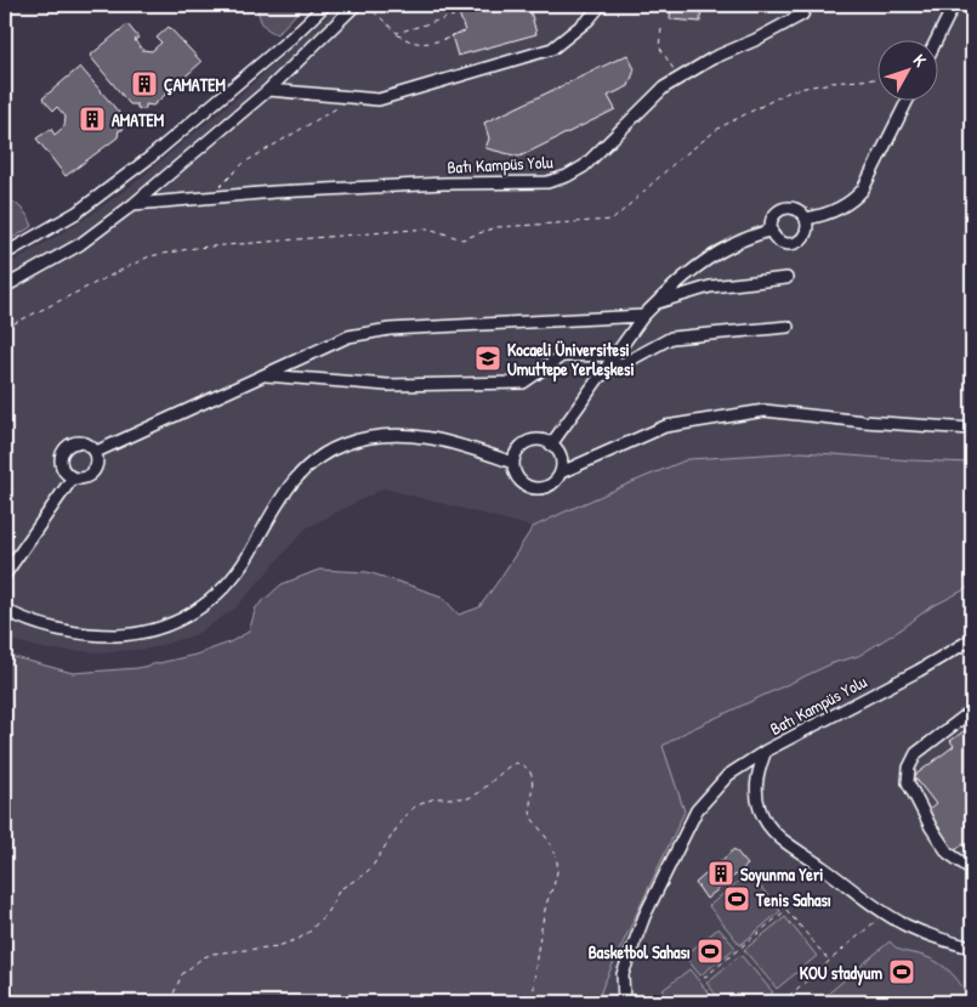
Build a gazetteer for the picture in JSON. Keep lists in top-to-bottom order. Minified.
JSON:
{"streets":{"street":["Batı Kampüs Yolu"]},"places":{"building":["ÇAMATEM","AMATEM","Soyunma Yeri"],"school or university":["Kocaeli Üniversitesi Umuttepe Yerleşkesi"],"sports":["Tenis Sahası","Basketbol Sahası","KOU stadyum"]},"north":"top right"}
